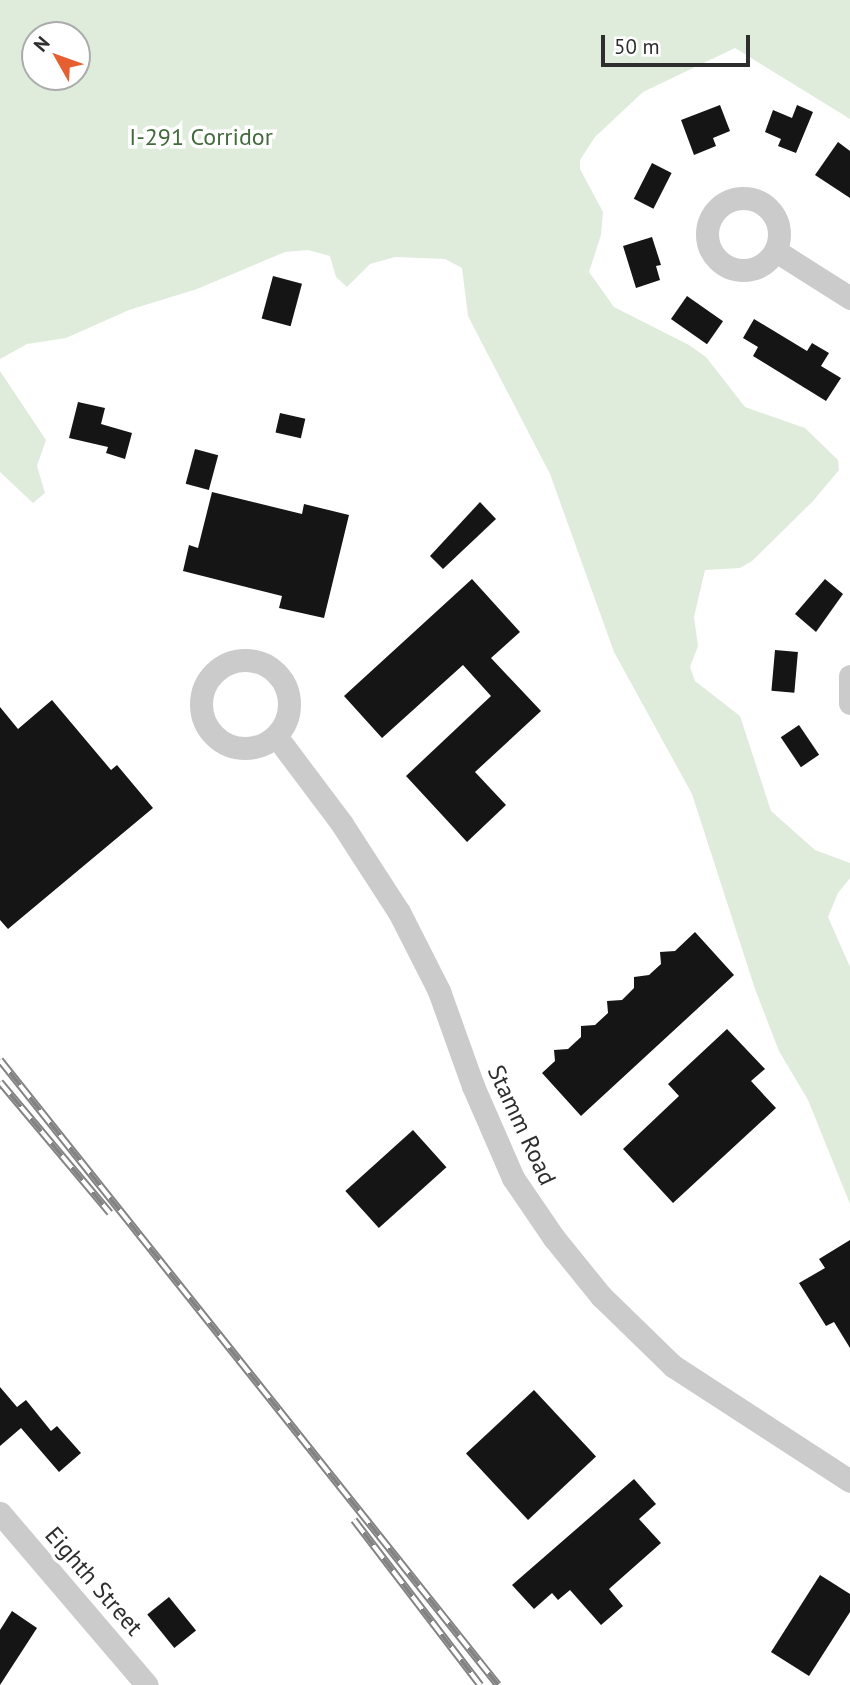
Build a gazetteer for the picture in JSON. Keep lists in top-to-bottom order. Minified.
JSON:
{"streets":{"street":["Stamm Road","Eighth Street"]},"parks":["I-291 Corridor"],"scale_bar":"50 m","north":"top left"}
